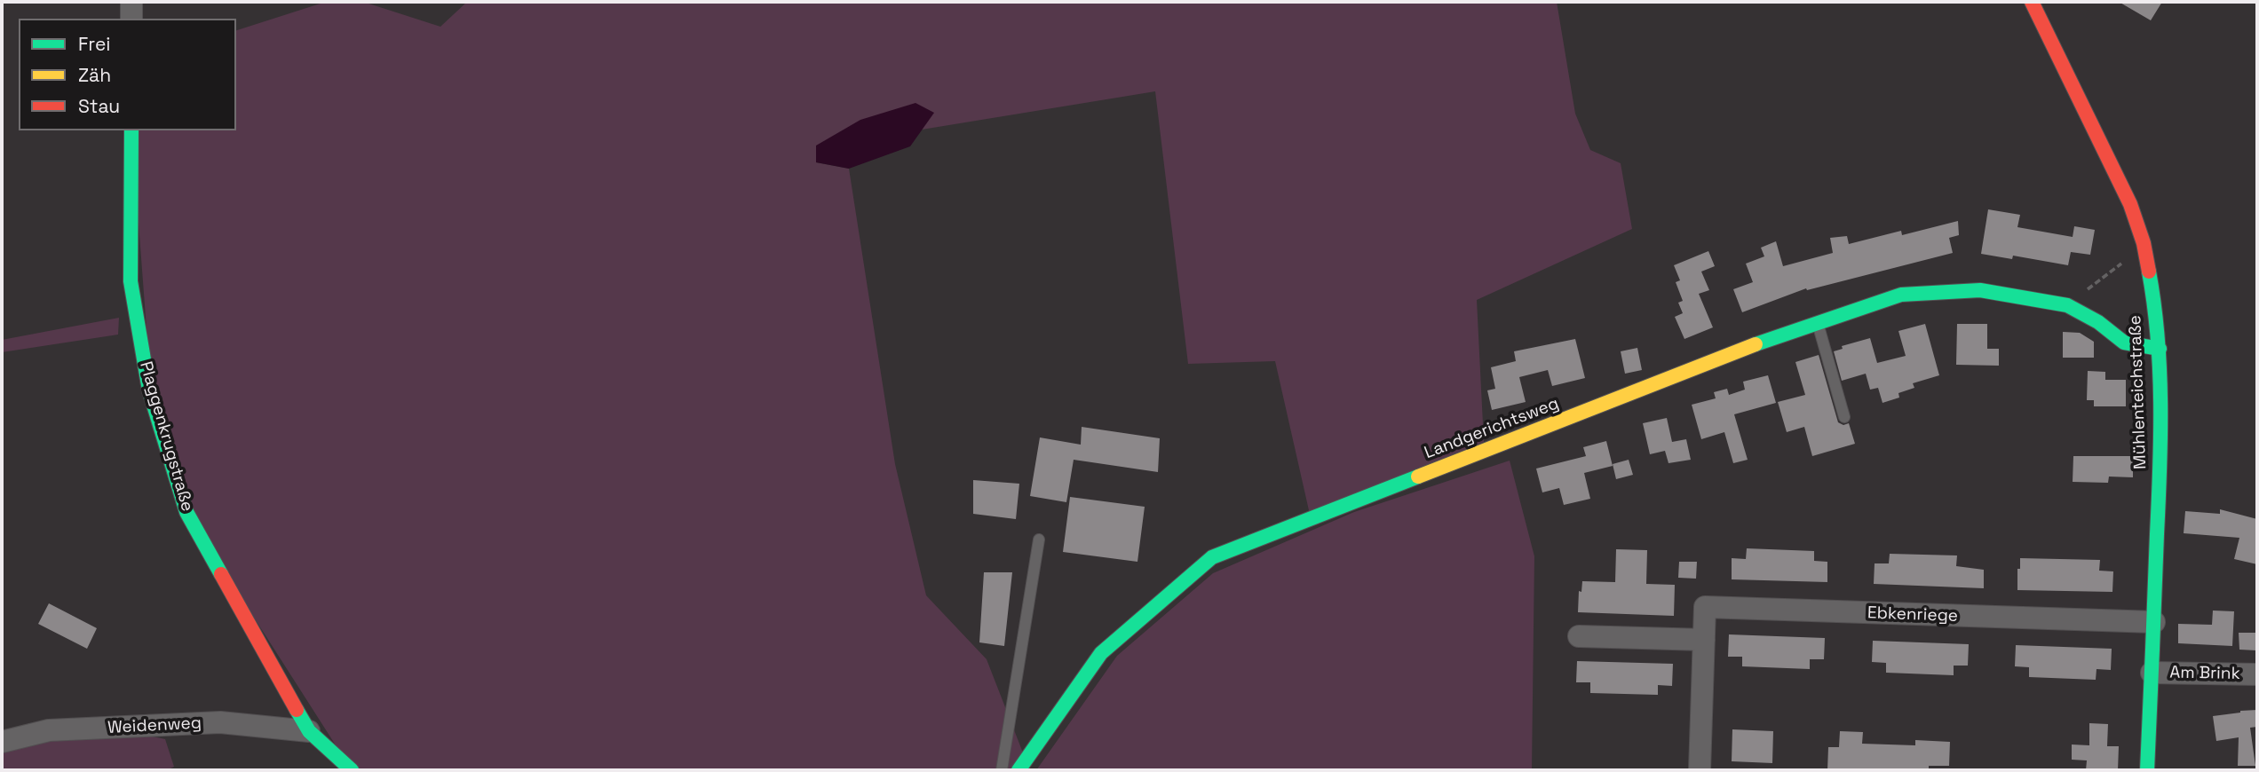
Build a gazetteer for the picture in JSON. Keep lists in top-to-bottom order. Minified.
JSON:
{"streets":{"street":["Mühlenteichstraße","Landgerichtsweg","Plaggenkrugstraße","Ebkenriege","Am Brink","Weidenweg"]},"crossings":[["Mühlenteichstraße","Landgerichtsweg"],["Mühlenteichstraße","Ebkenriege"],["Mühlenteichstraße","Am Brink"],["Plaggenkrugstraße","Weidenweg"]],"legend":["Frei","Zäh","Stau"]}
